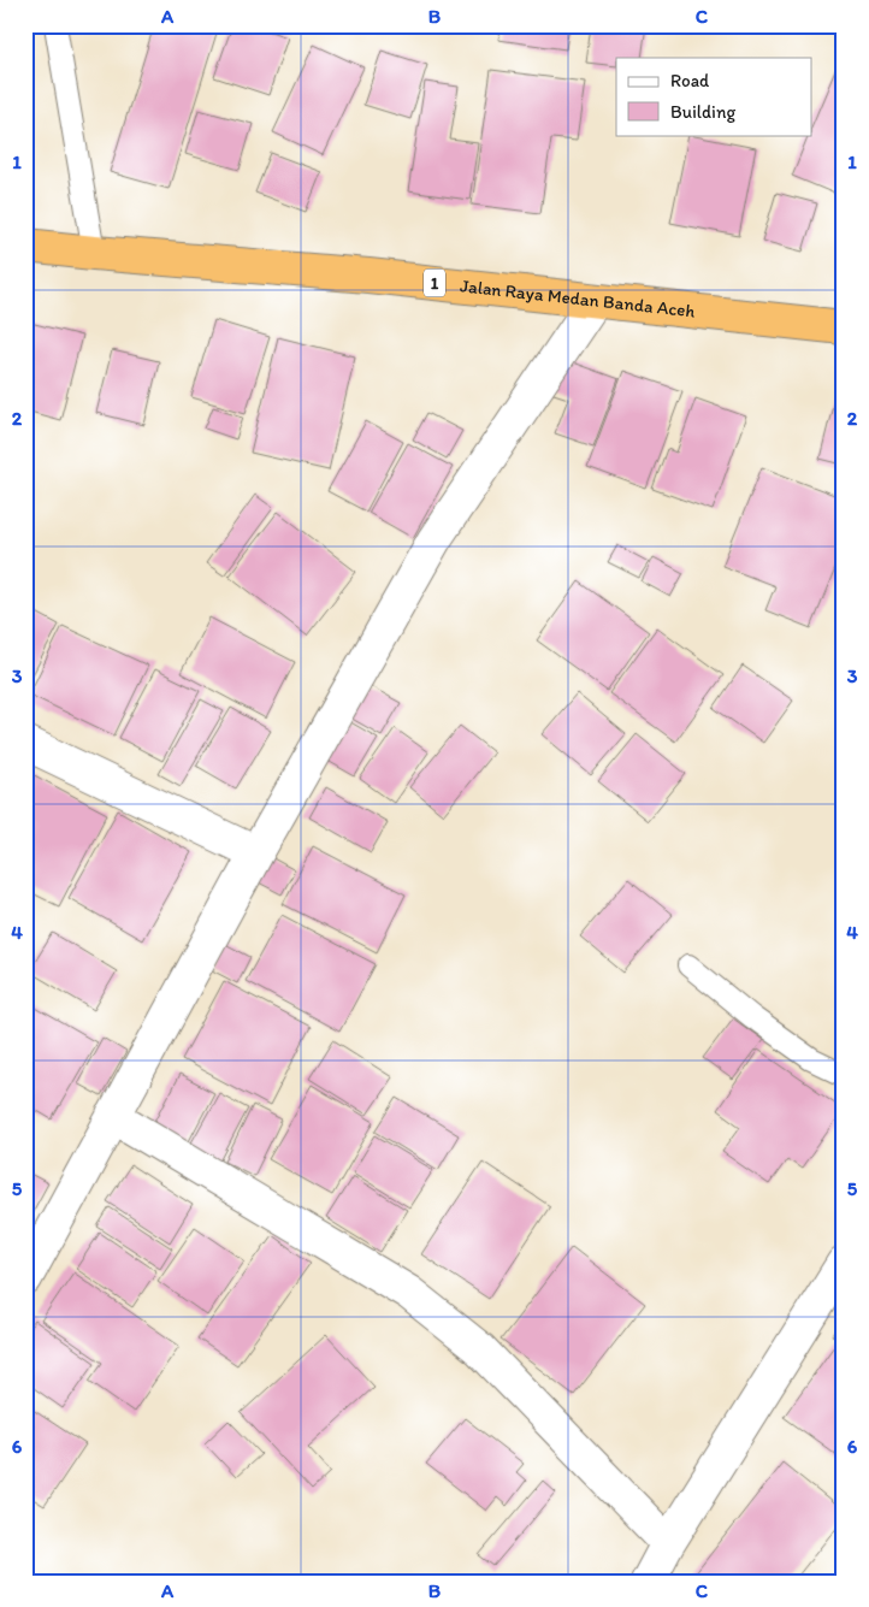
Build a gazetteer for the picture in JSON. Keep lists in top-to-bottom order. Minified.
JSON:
{"streets":{"highway":["1","Jalan Raya Medan Banda Aceh"]},"legend":["Road","Building"],"grid":{"columns":["A","B","C"],"rows":["1","2","3","4","5","6"]}}
